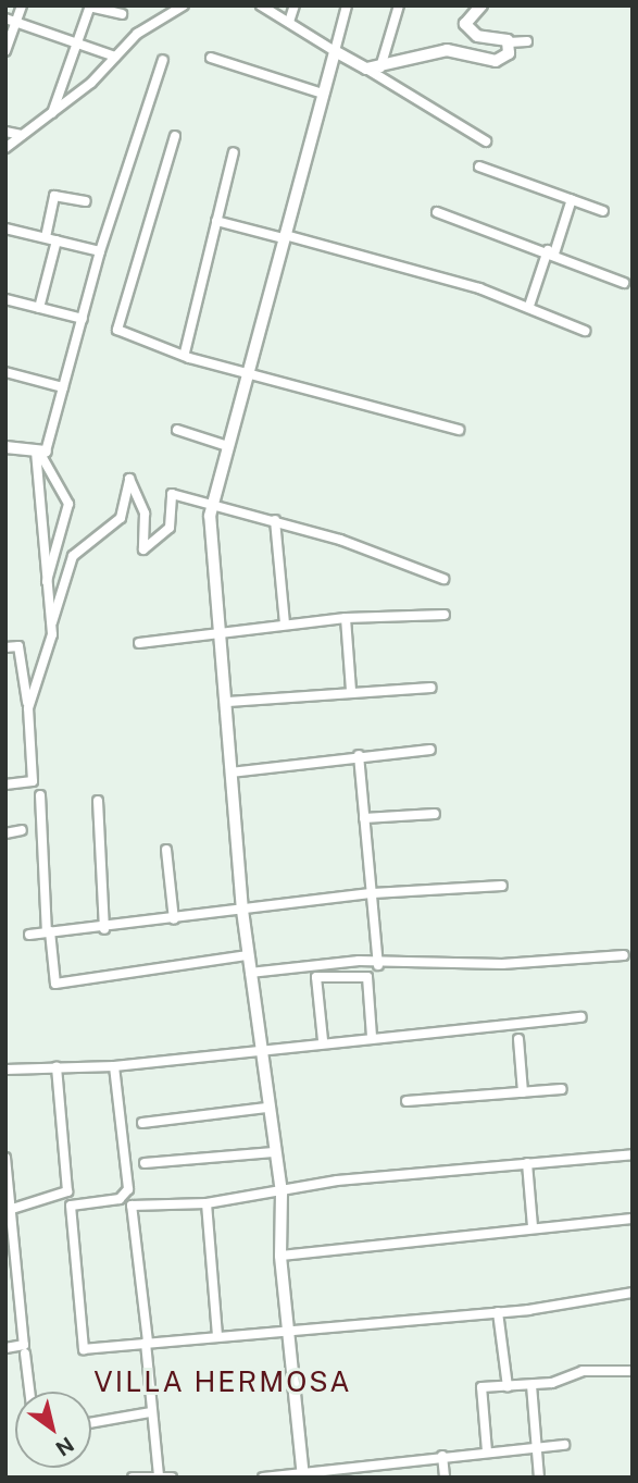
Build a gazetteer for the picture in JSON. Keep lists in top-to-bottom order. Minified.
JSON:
{"districts":["VILLA HERMOSA"],"north":"bottom right"}
